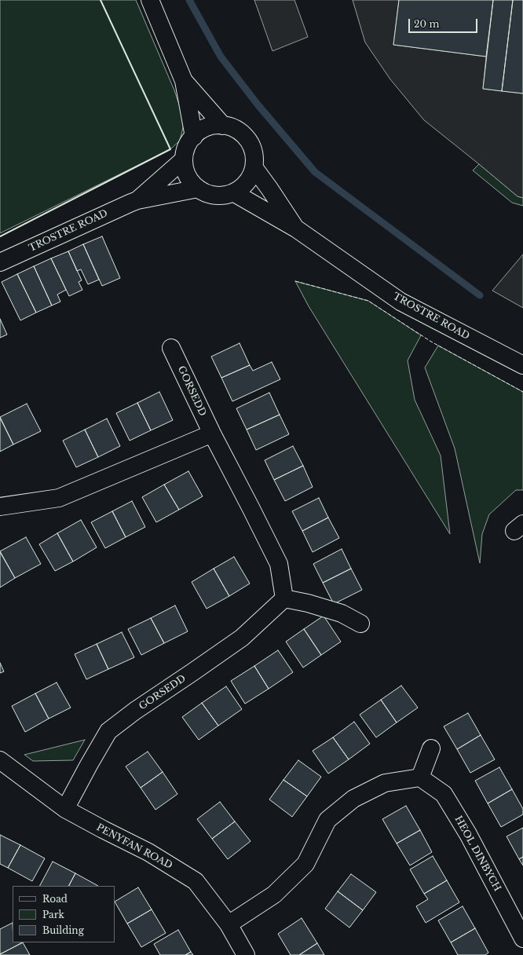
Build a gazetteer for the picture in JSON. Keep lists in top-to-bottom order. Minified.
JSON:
{"streets":{"street":["TROSTRE ROAD","GORSEDD","PENYFAN ROAD","HEOL DINBYCH"]},"crossings":[["GORSEDD","PENYFAN ROAD"]],"legend":["Road","Park","Building"],"scale_bar":"20 m"}
